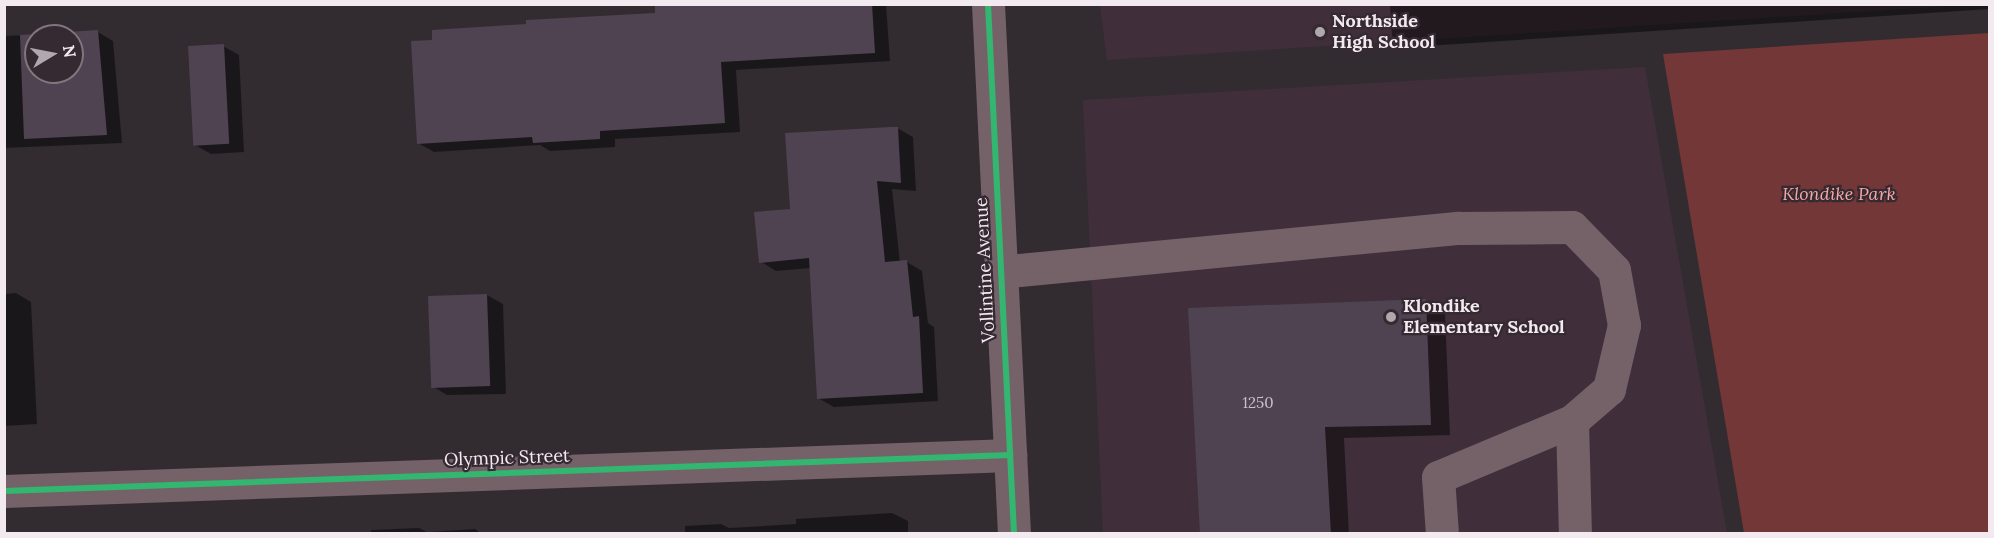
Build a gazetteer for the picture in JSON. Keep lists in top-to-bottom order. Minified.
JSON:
{"streets":{"street":["Vollintine Avenue","Olympic Street"]},"crossings":[["Vollintine Avenue","Olympic Street"]],"parks":["Klondike Park"],"places":["Northside High School","Klondike Elementary School"],"house_numbers":["1250"],"north":"right"}
